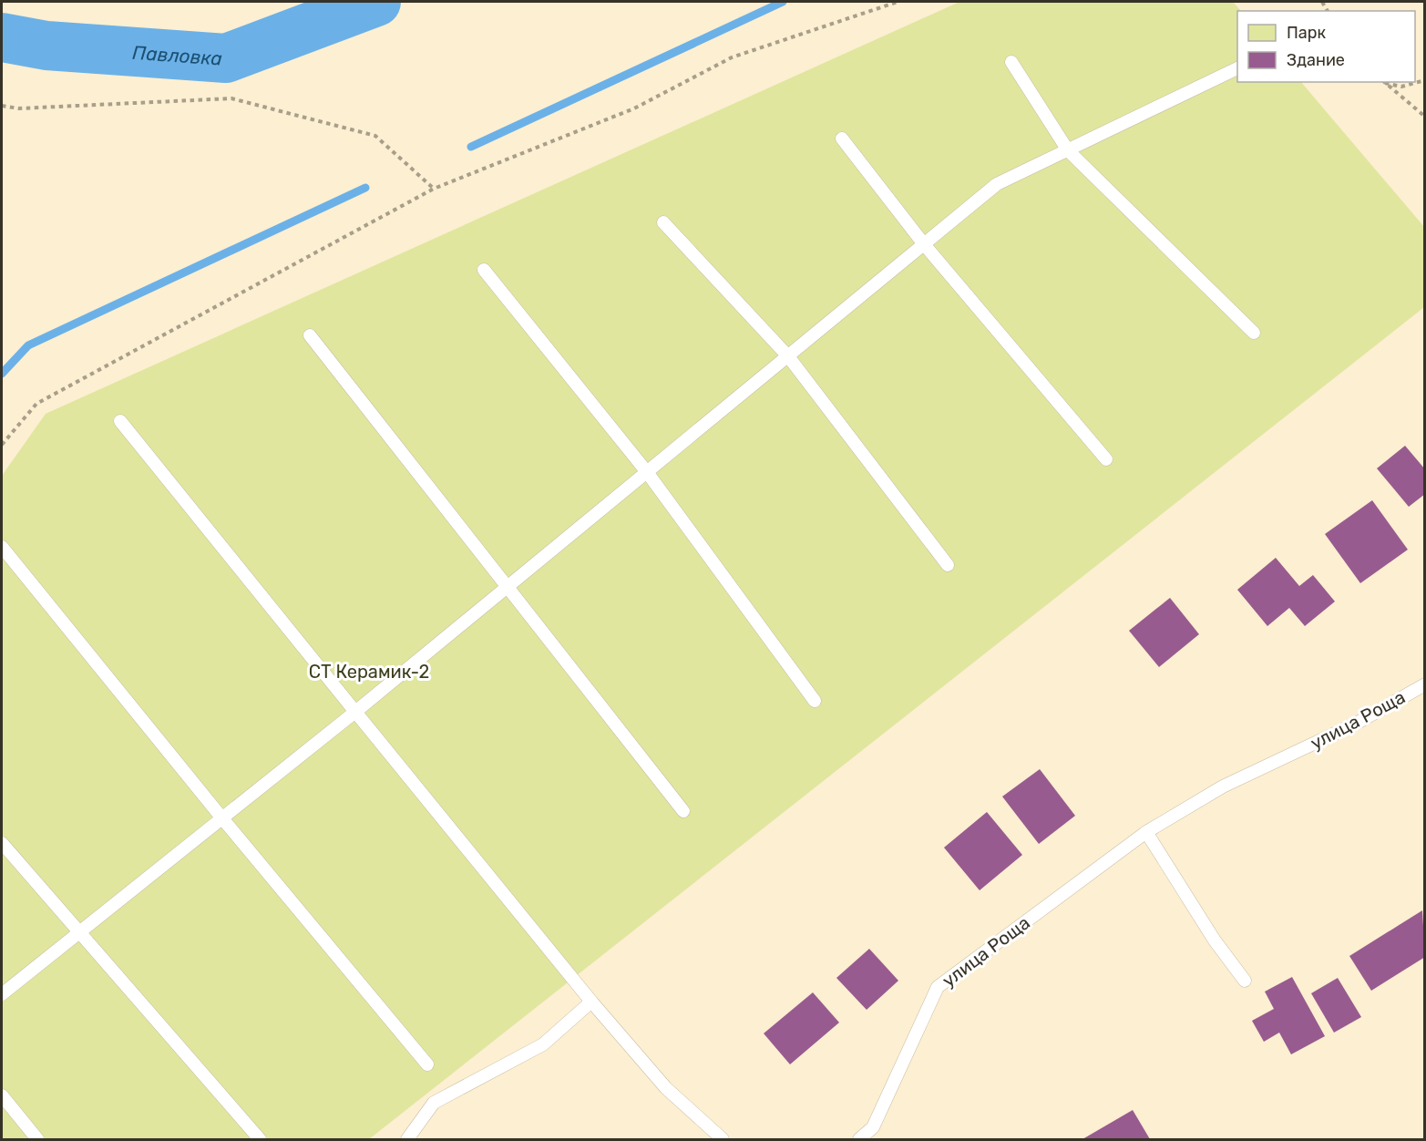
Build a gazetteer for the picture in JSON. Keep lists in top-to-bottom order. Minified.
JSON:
{"streets":{"lane":["улица Роща"]},"water":["Павловка"],"parks":["СТ Керамик-2"],"legend":["Парк","Здание"]}
